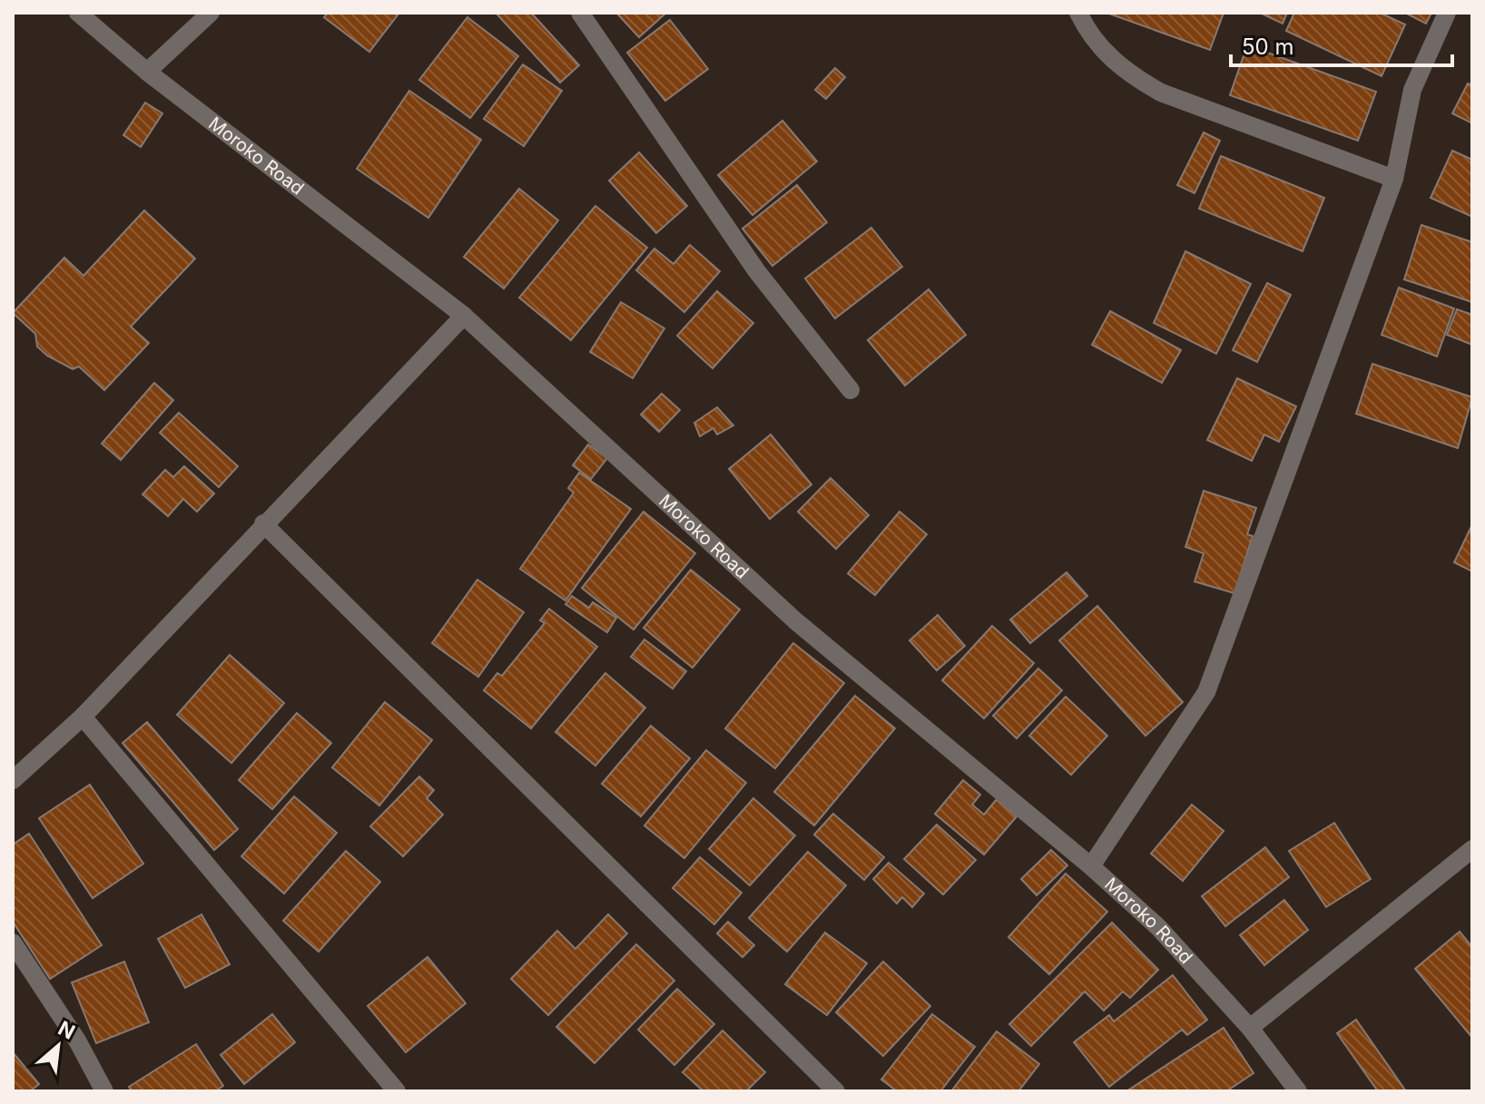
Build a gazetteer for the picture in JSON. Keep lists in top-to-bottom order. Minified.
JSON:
{"streets":{"street":["Moroko Road"]},"scale_bar":"50 m","north":"top right"}
